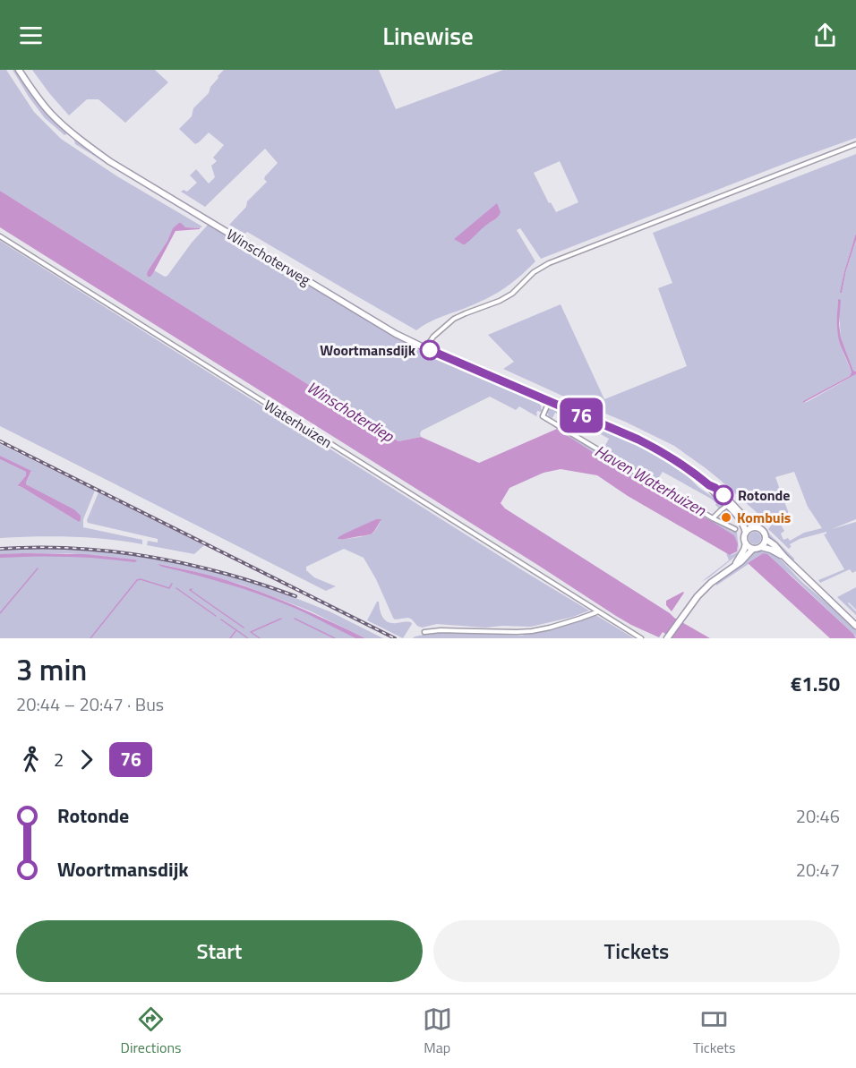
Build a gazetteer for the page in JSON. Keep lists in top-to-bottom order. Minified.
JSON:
{"streets":{"main road":["Winschoterweg"],"street":["Waterhuizen"]},"water":["Winschoterdiep","Haven Waterhuizen"],"places":["Woortmansdijk","Rotonde","Kombuis"],"lines":["bus line 76"],"page":{"header":"Linewise","on_map":"76","heading":["3 min","20:44 – 20:47 · Bus","€1.50"],"legs":["2","76"],"list":[{"name":"Rotonde","value":"20:46"},{"name":"Woortmansdijk","value":"20:47"}],"buttons":["Start","Tickets"],"tabs":["Directions","Map","Tickets"]}}
